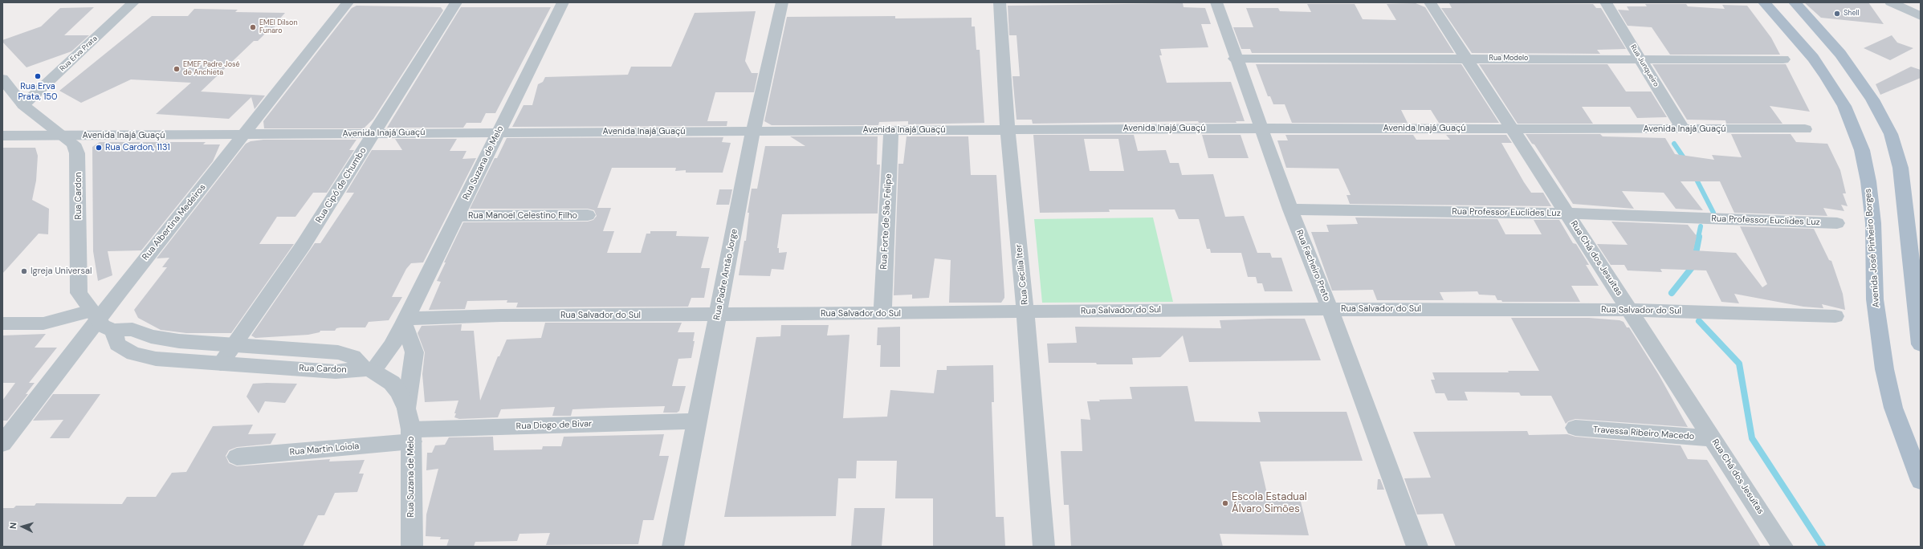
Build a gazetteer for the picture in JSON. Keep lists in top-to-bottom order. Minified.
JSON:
{"streets":{"main road":["Avenida José Pinheiro Borges"],"street":["Rua Erva Prata","Rua Modelo","Rua Junqueiro","Avenida Inajá Guaçú","Rua Suzana de Melo","Rua Cipó de Chumbo","Rua Cardon","Rua Professor Euclides Luz","Rua Manoel Celestino Filho","Rua Forte de São Felipe","Rua Albertina Medeiros","Rua Chá dos Jesuítas","Rua Facheiro Preto","Rua Padre Antão Jorge","Rua Cecília Iter","Rua Salvador do Sul","Rua Diogo de Bivar","Travessa Ribeiro Macedo","Rua Martin Loiola"]},"crossings":[["Rua Erva Prata","Rua Cardon"],["Rua Modelo","Rua Junqueiro"],["Rua Modelo","Rua Chá dos Jesuítas"],["Rua Modelo","Rua Facheiro Preto"],["Rua Junqueiro","Avenida Inajá Guaçú"],["Avenida Inajá Guaçú","Rua Suzana de Melo"],["Avenida Inajá Guaçú","Rua Cipó de Chumbo"],["Avenida Inajá Guaçú","Rua Cardon"],["Avenida Inajá Guaçú","Rua Forte de São Felipe"],["Avenida Inajá Guaçú","Rua Albertina Medeiros"],["Avenida Inajá Guaçú","Rua Chá dos Jesuítas"],["Avenida Inajá Guaçú","Rua Facheiro Preto"],["Avenida Inajá Guaçú","Rua Padre Antão Jorge"],["Avenida Inajá Guaçú","Rua Cecília Iter"],["Rua Suzana de Melo","Rua Cardon"],["Rua Suzana de Melo","Rua Manoel Celestino Filho"],["Rua Suzana de Melo","Rua Salvador do Sul"],["Rua Suzana de Melo","Rua Diogo de Bivar"],["Rua Suzana de Melo","Rua Martin Loiola"],["Rua Cipó de Chumbo","Rua Cardon"],["Rua Cardon","Rua Albertina Medeiros"],["Rua Professor Euclides Luz","Rua Chá dos Jesuítas"],["Rua Professor Euclides Luz","Rua Facheiro Preto"],["Rua Forte de São Felipe","Rua Salvador do Sul"],["Rua Chá dos Jesuítas","Rua Salvador do Sul"],["Rua Chá dos Jesuítas","Travessa Ribeiro Macedo"],["Rua Facheiro Preto","Rua Salvador do Sul"],["Rua Padre Antão Jorge","Rua Salvador do Sul"],["Rua Padre Antão Jorge","Rua Diogo de Bivar"],["Rua Cecília Iter","Rua Salvador do Sul"],["Rua Diogo de Bivar","Rua Martin Loiola"]],"places":["Shell","EMEI Dilson Funaro","EMEF Padre José de Anchieta","Rua Erva Prata, 150","Rua Cardon, 1131","Igreja Universal","Escola Estadual Álvaro Simões"],"north":"left"}
